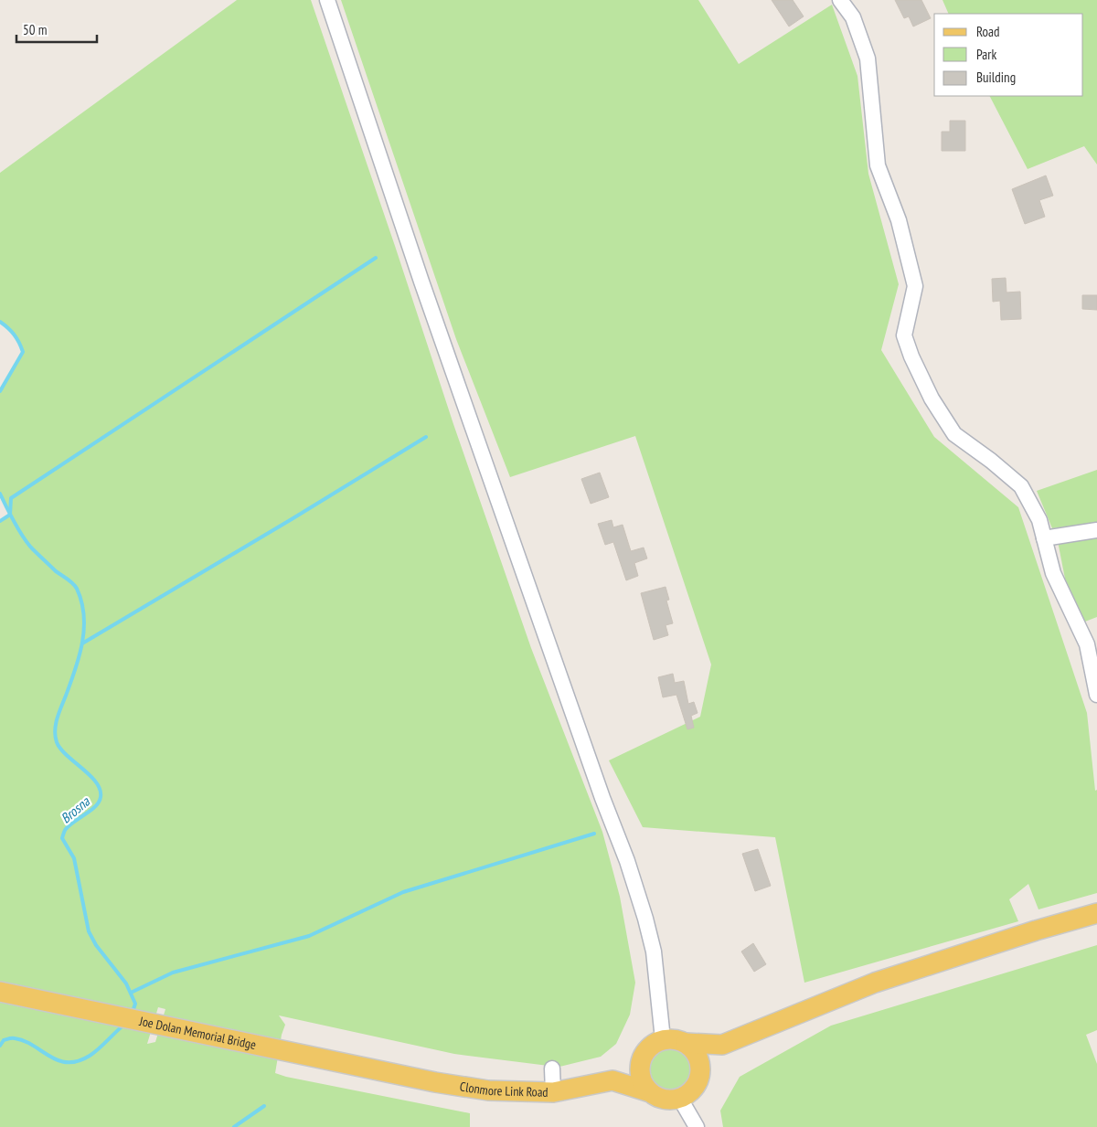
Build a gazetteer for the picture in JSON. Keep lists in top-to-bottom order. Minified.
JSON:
{"streets":{"main road":["Joe Dolan Memorial Bridge","Clonmore Link Road"]},"crossings":[["Joe Dolan Memorial Bridge","Clonmore Link Road"]],"water":["Brosna"],"legend":["Road","Park","Building"],"scale_bar":"50 m"}
